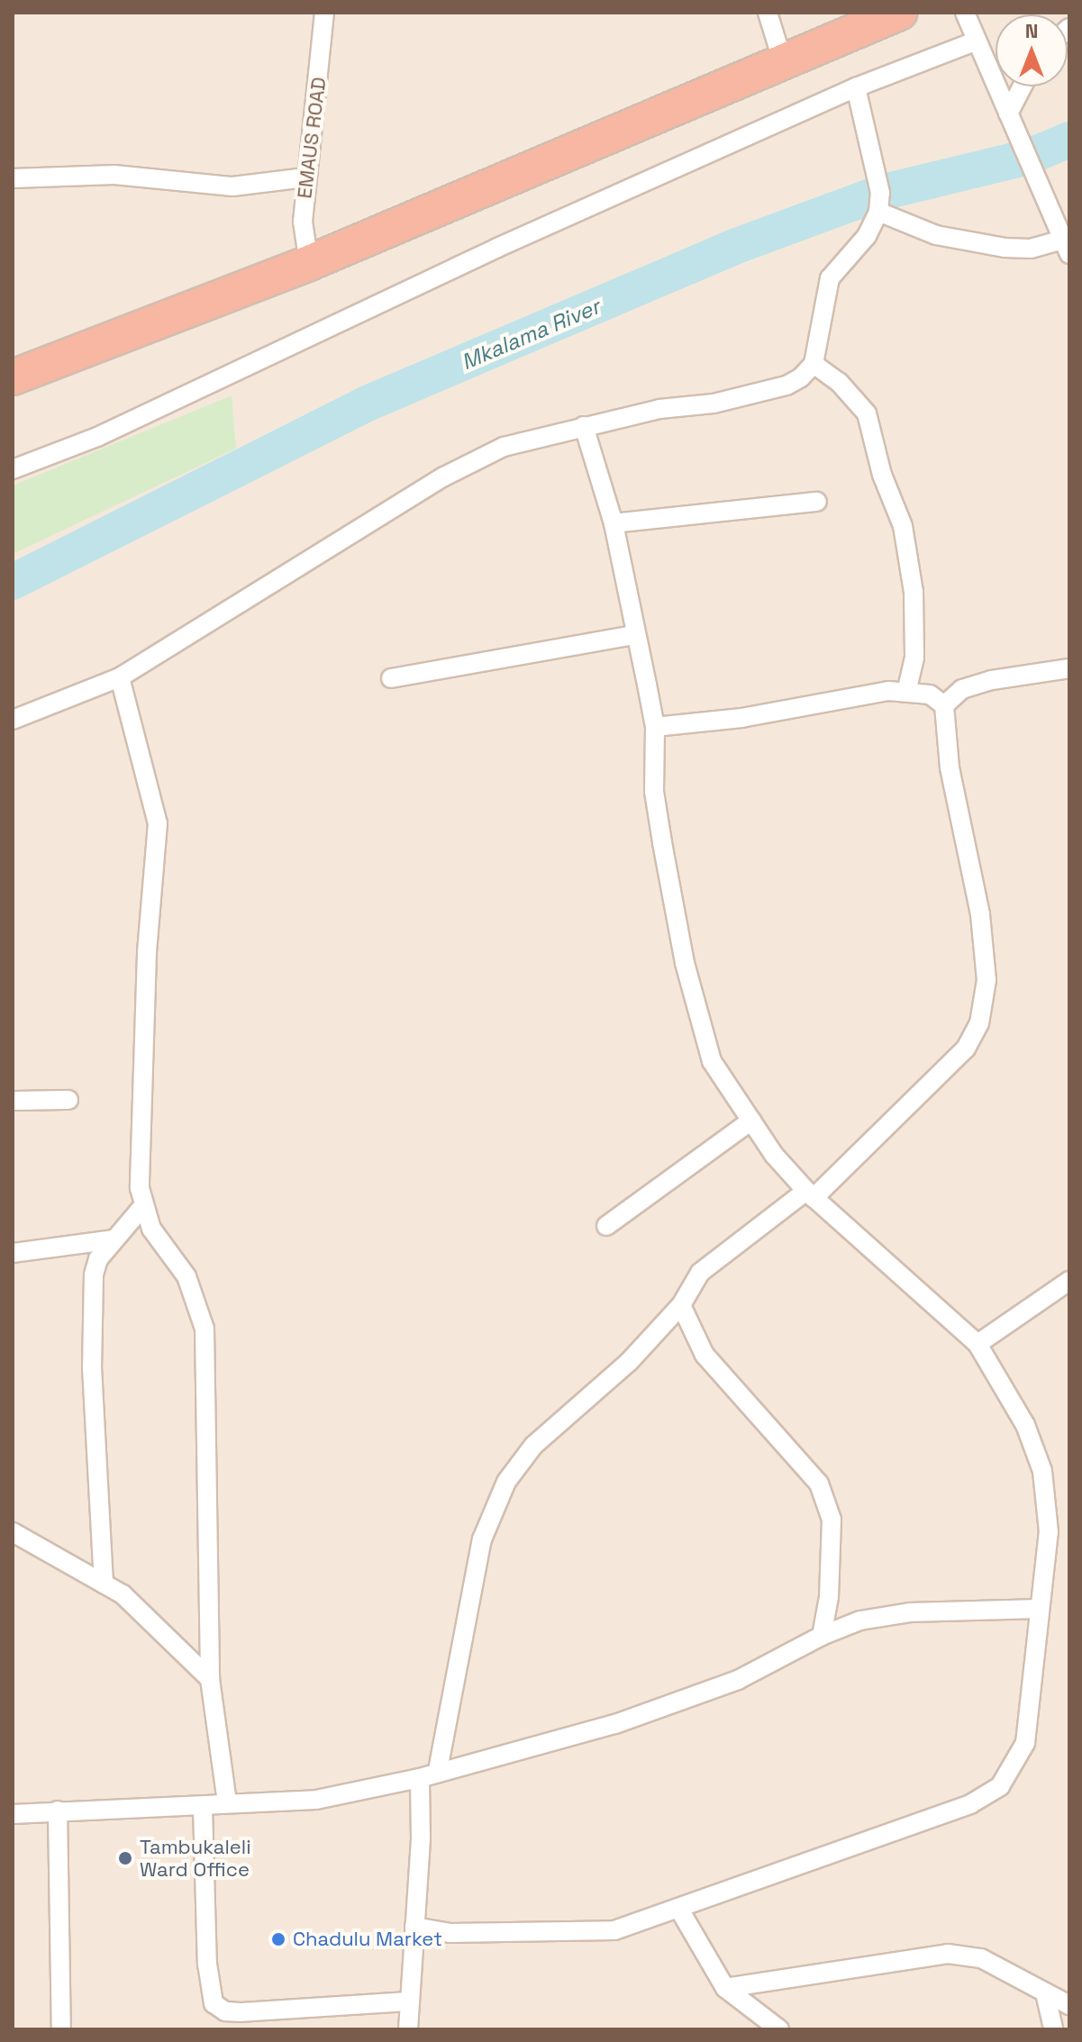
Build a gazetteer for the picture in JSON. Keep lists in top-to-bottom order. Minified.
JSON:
{"streets":{"street":["EMAUS ROAD"]},"water":["Mkalama River"],"places":["Tambukaleli Ward Office","Chadulu Market"],"north":"top"}
